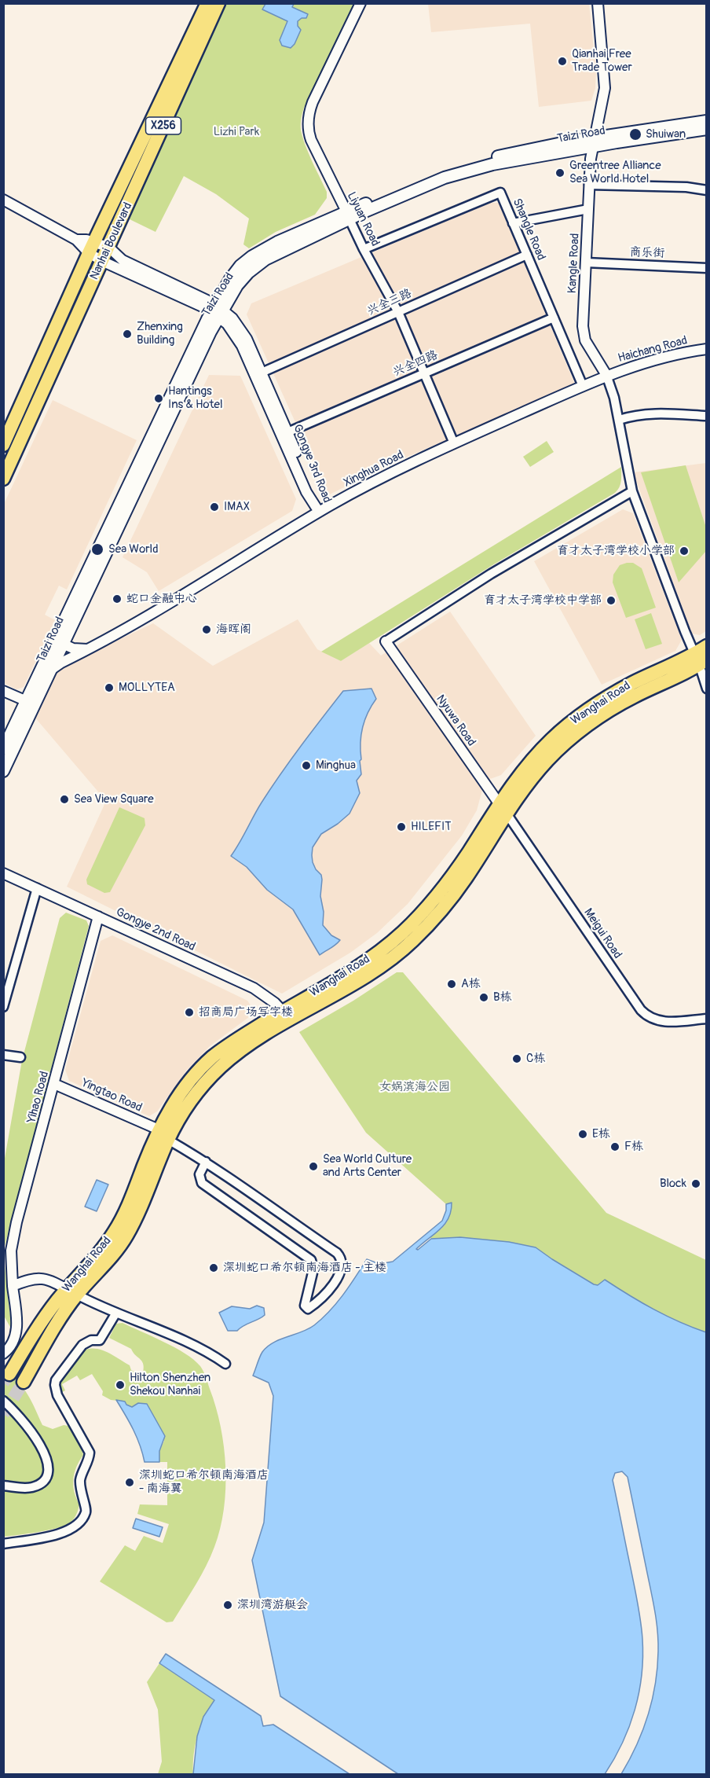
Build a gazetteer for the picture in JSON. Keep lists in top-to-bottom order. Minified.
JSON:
{"streets":{"main road":["X256","Taizi Road","Nanhai Boulevard","Wanghai Road"],"street":["Liyuan Road","Shangle Road","商乐街","Kangle Road","兴全三路","Haichang Road","兴全四路","Gongye 3rd Road","Xinghua Road","Nyuwa Road","Gongye 2nd Road","Meigui Road","Yingtao Road","Yihao Road"]},"crossings":[["Taizi Road","Liyuan Road"],["Taizi Road","Kangle Road"],["Taizi Road","Gongye 3rd Road"],["Taizi Road","Xinghua Road"],["Liyuan Road","Shangle Road"],["Liyuan Road","兴全三路"],["Liyuan Road","兴全四路"],["Liyuan Road","Xinghua Road"],["Shangle Road","兴全三路"],["Shangle Road","兴全四路"],["Shangle Road","Xinghua Road"],["Nanhai Boulevard","Gongye 3rd Road"],["商乐街","Kangle Road"],["Kangle Road","Haichang Road"],["Kangle Road","Xinghua Road"],["兴全三路","Gongye 3rd Road"],["Haichang Road","Xinghua Road"],["兴全四路","Gongye 3rd Road"],["Gongye 3rd Road","Xinghua Road"],["Wanghai Road","Nyuwa Road"],["Wanghai Road","Gongye 2nd Road"],["Wanghai Road","Meigui Road"],["Wanghai Road","Yingtao Road"],["Nyuwa Road","Meigui Road"],["Gongye 2nd Road","Yihao Road"],["Yingtao Road","Yihao Road"]],"parks":["Lizhi Park","女娲滨海公园"],"places":["Qianhai Free Trade Tower","Shuiwan","Greentree Alliance Sea World Hotel","Zhenxing Building","Hantings Ins & Hotel","IMAX","Sea World","育才太子湾学校小学部","蛇口金融中心","育才太子湾学校中学部","海晖阁","MOLLYTEA","Minghua","Sea View Square","HILEFIT","A栋","B栋","招商局广场写字楼","C栋","E栋","F栋","Sea World Culture and Arts Center","Block","深圳蛇口希尔顿南海酒店 - 主楼","Hilton Shenzhen Shekou Nanhai","深圳蛇口希尔顿南海酒店 - 南海翼","深圳湾游艇会"]}
